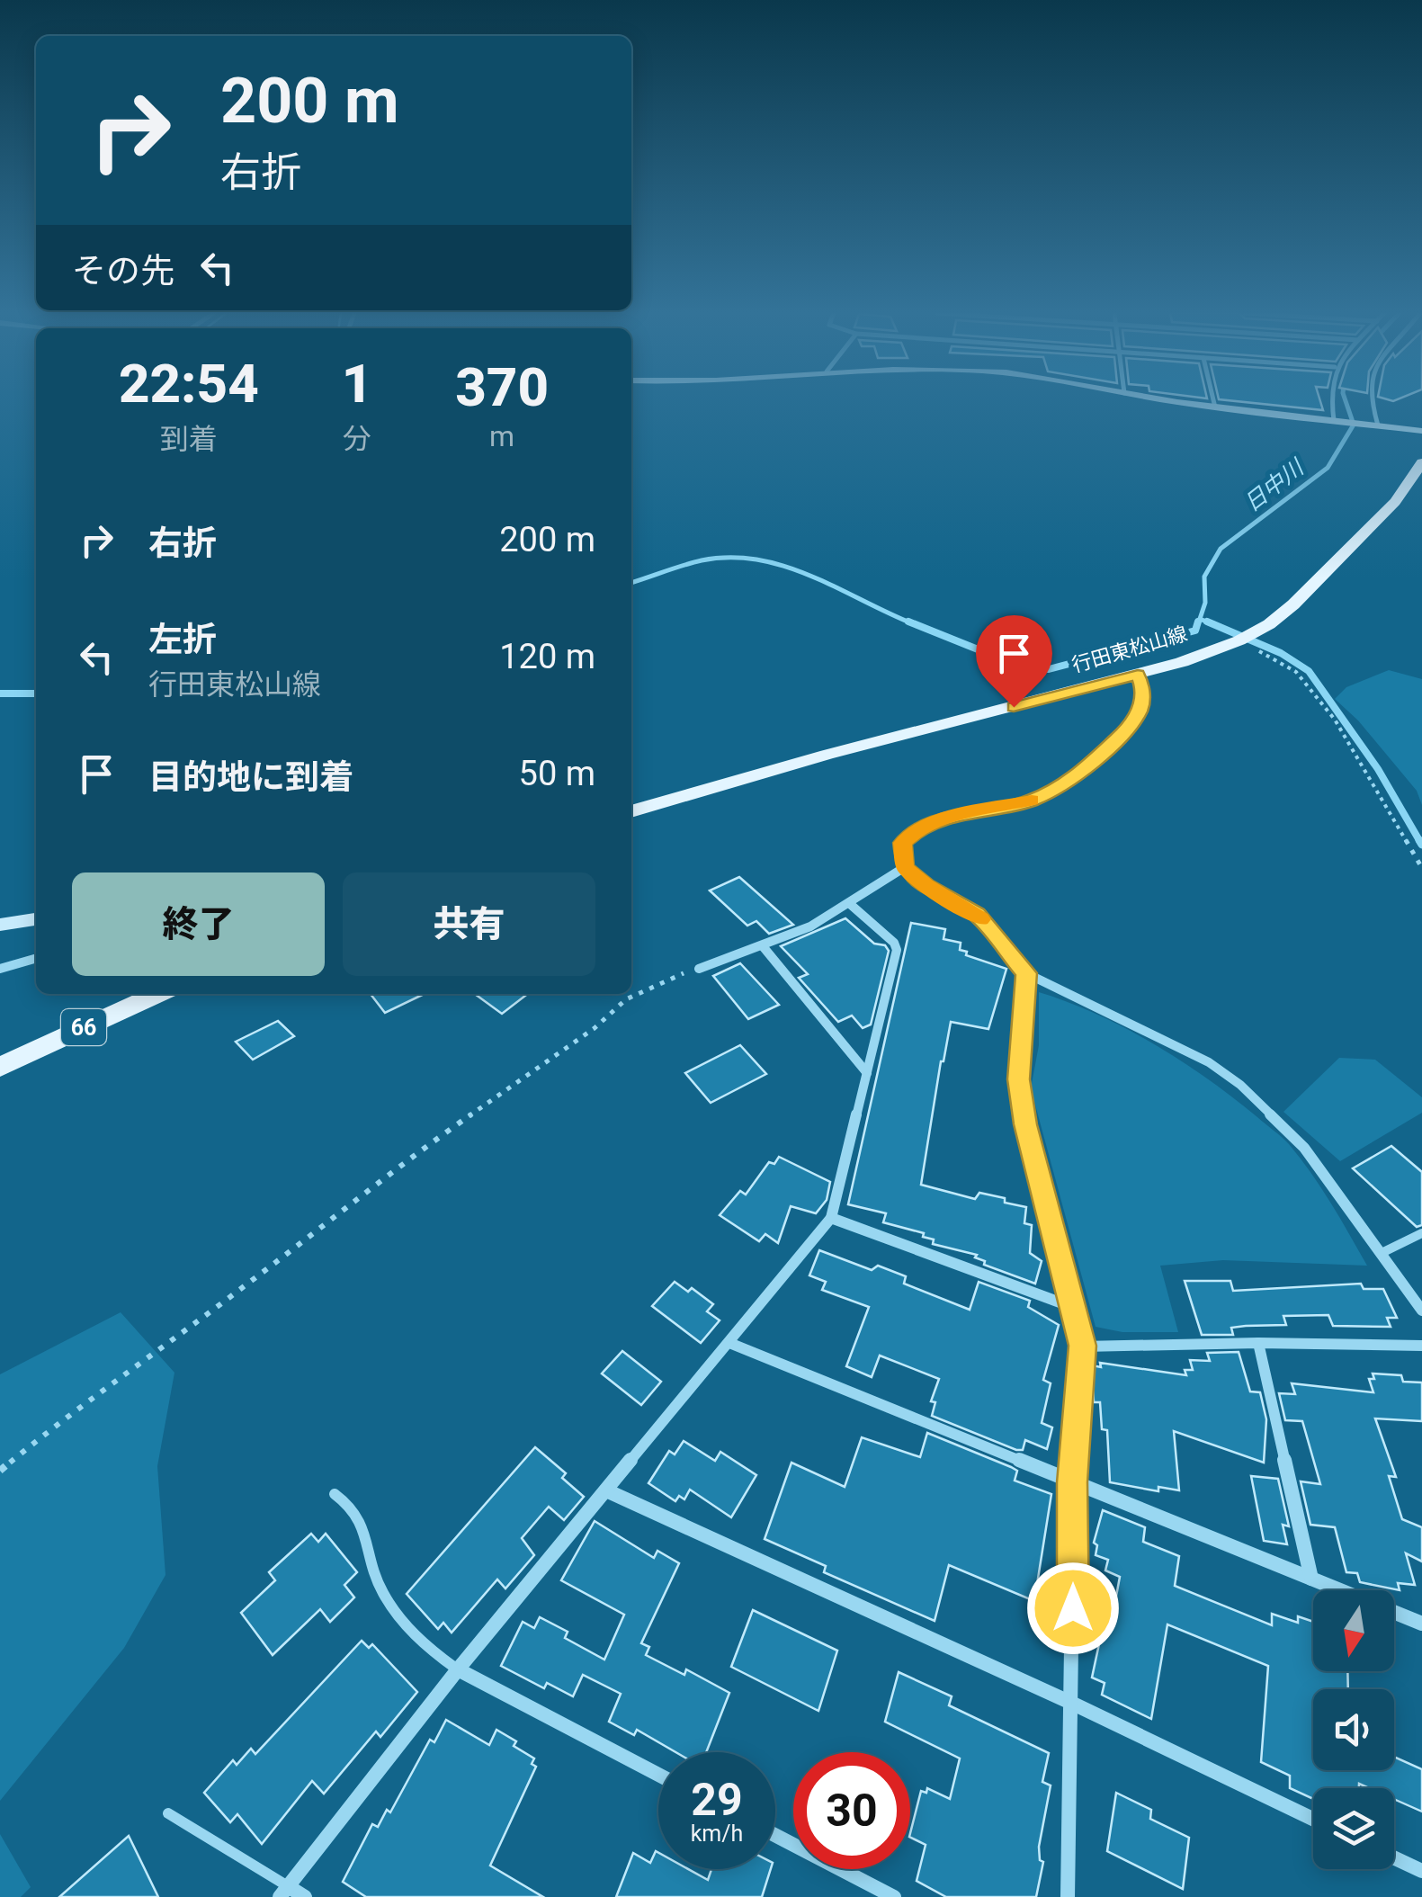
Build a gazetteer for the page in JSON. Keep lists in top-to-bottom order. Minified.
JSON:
{"streets":{"main road":["行田東松山線","66"]},"water":["日中川"],"north":"bottom","page":{"turn":["200 m","右折"],"then":"その先","eta":["22:54","到着","1","分","370","m"],"list":[{"name":"右折","value":"200 m"},{"name":"左折","note":"行田東松山線","value":"120 m"},{"name":"目的地に到着","value":"50 m"}],"buttons":["終了","共有"],"speed":"29 km/h","limit":"30"}}
